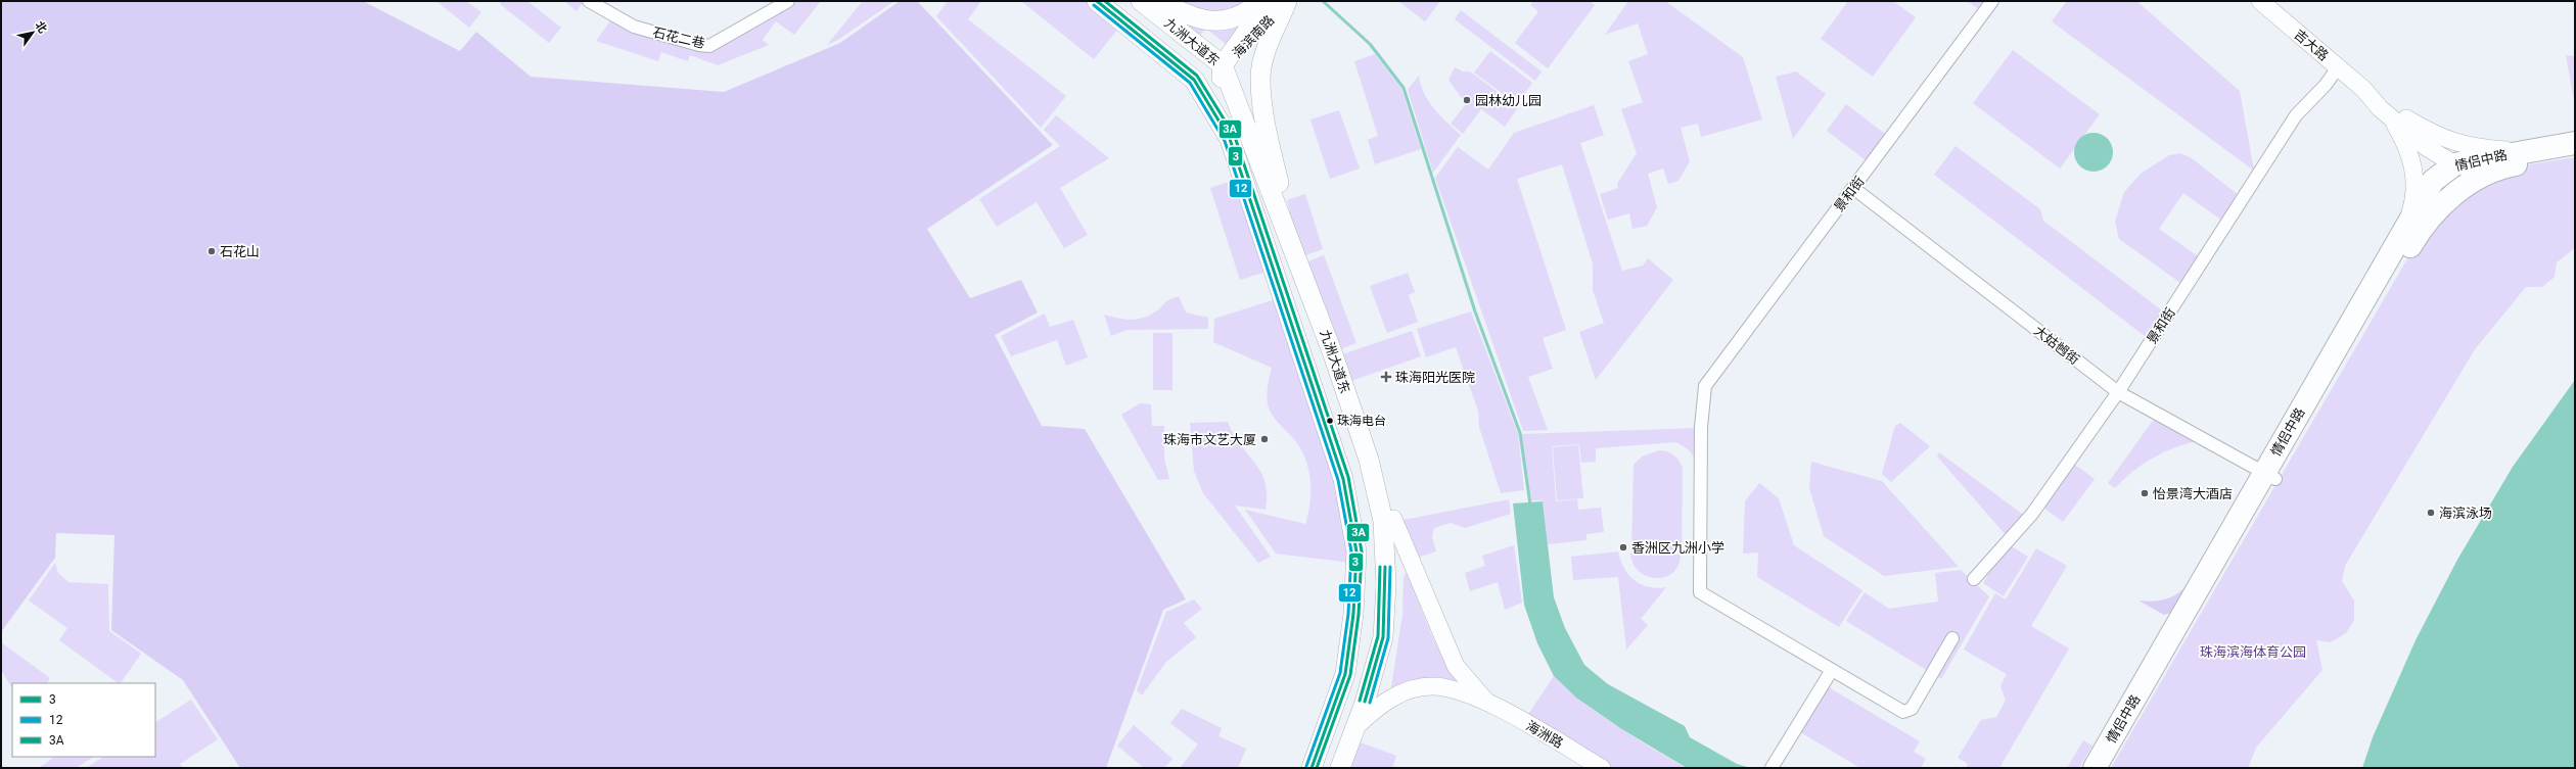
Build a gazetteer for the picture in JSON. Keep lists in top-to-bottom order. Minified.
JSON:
{"streets":{"highway":["情侣中路"],"main road":["海滨南路","九洲大道东","吉大路","海洲路"],"street":["石花二巷","景和街","大姑乸街"]},"crossings":[["海滨南路","九洲大道东"],["吉大路","景和街"],["情侣中路","大姑乸街"],["景和街","大姑乸街"]],"parks":["珠海滨海体育公园"],"places":{"other":["园林幼儿园","石花山","珠海电台","珠海市文艺大厦","怡景湾大酒店","海滨泳场","香洲区九洲小学"],"health":["珠海阳光医院"]},"lines":["transit line 3","transit line 3A","transit line 12"],"legend":["3","12","3A"],"north":"top right"}
